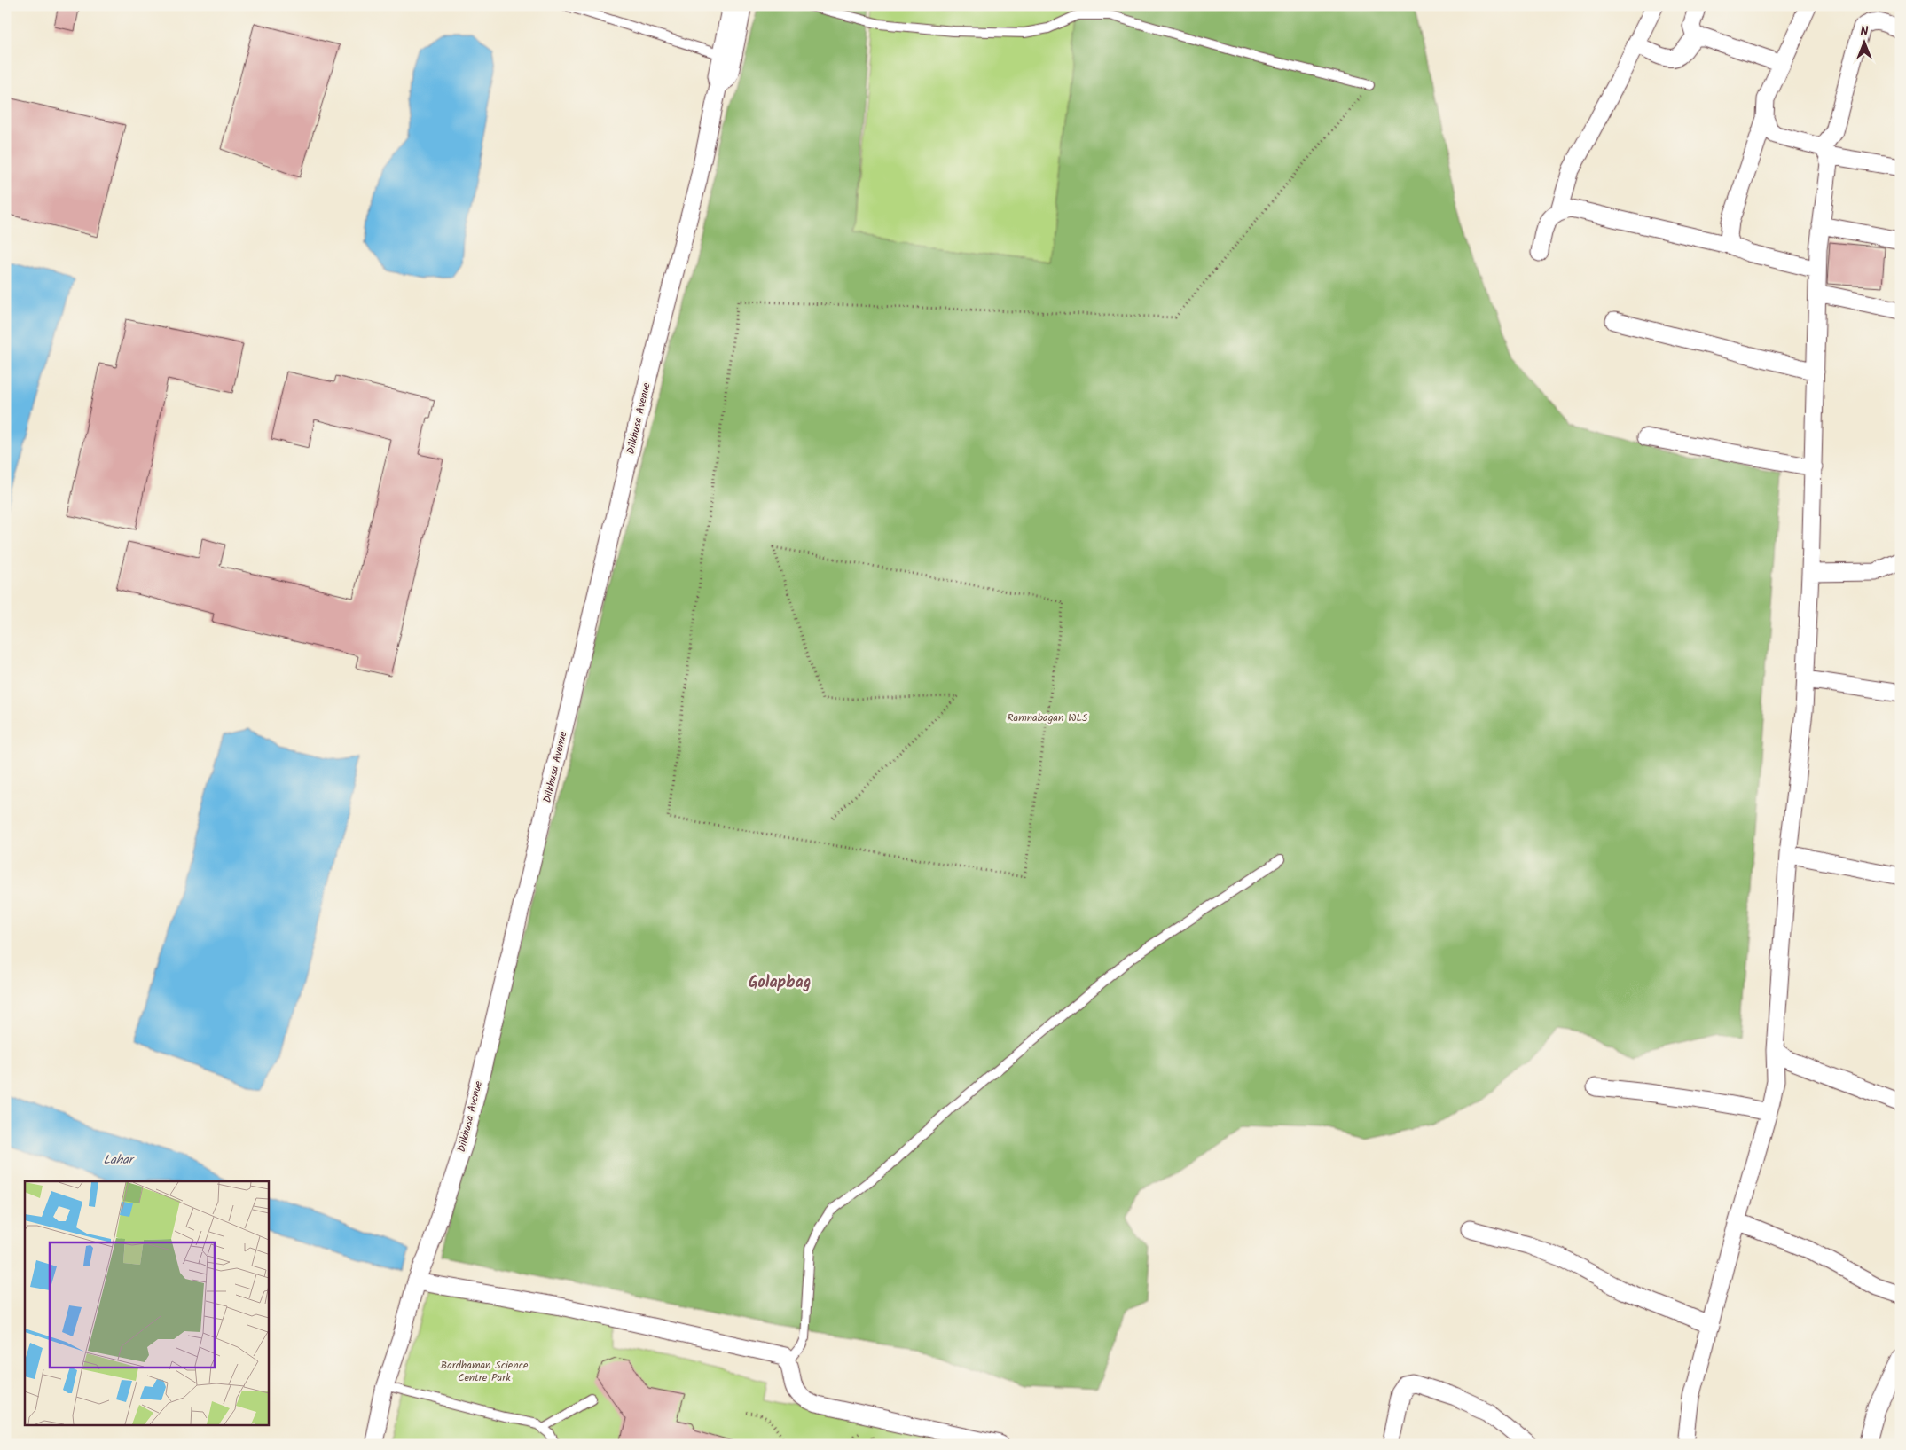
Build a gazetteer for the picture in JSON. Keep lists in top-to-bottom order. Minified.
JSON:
{"streets":{"street":["Dilkhusa Avenue"]},"districts":["Golapbag"],"water":["Lahar"],"parks":["Ramnabagan WLS","Bardhaman Science Centre Park"],"north":"top"}
